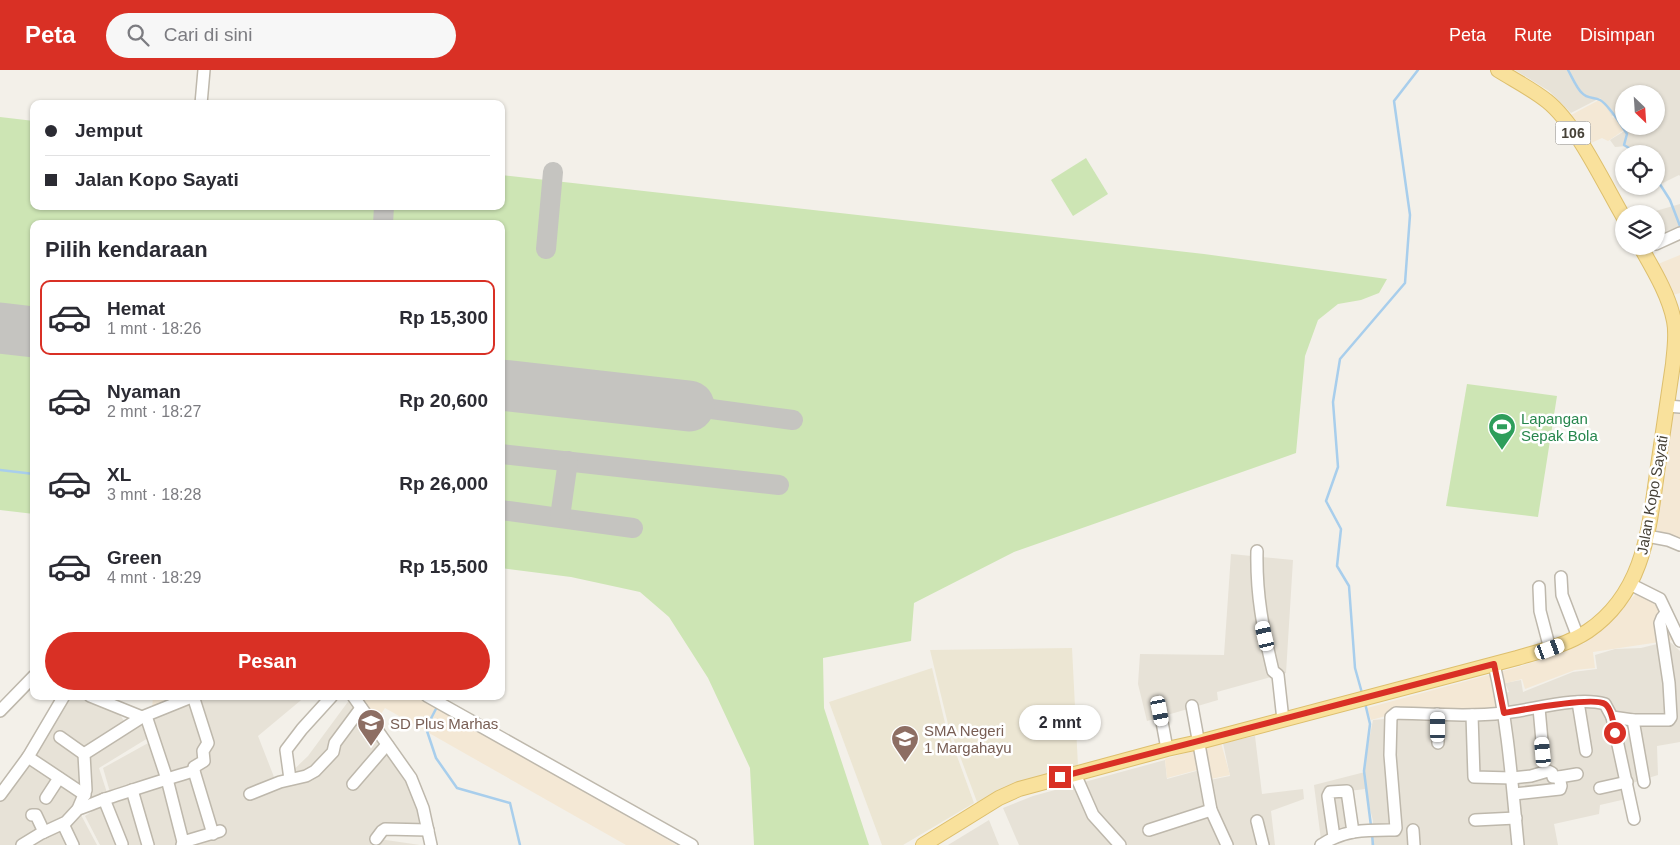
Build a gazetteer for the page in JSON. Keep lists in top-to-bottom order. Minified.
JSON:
{"streets":{"main road":["106","Jalan Kopo Sayati"]},"places":{"sports":["Lapangan Sepak Bola"],"school or university":["SD Plus Marhas","SMA Negeri 1 Margahayu"]},"north":"bottom right","page":{"header":"Peta","search":"Cari di sini","nav":["Peta","Rute","Disimpan"],"banner":["Jemput","Jalan Kopo Sayati"],"heading":"Pilih kendaraan","list":[{"name":"Hemat","note":"1 mnt · 18:26","value":"Rp 15,300"},{"name":"Nyaman","note":"2 mnt · 18:27","value":"Rp 20,600"},{"name":"XL","note":"3 mnt · 18:28","value":"Rp 26,000"},{"name":"Green","note":"4 mnt · 18:29","value":"Rp 15,500"}],"buttons":"Pesan","bubble":"2 mnt"}}
